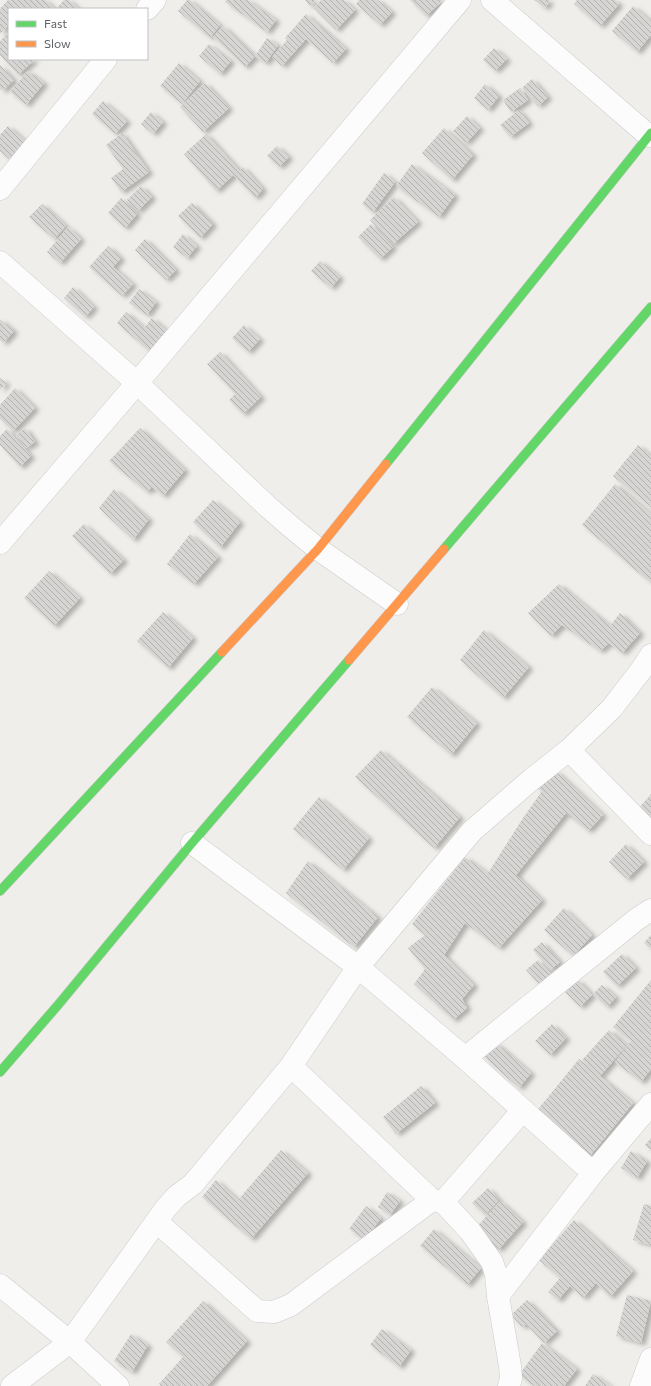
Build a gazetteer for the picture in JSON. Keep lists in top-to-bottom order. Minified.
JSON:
{"legend":["Fast","Slow"]}
